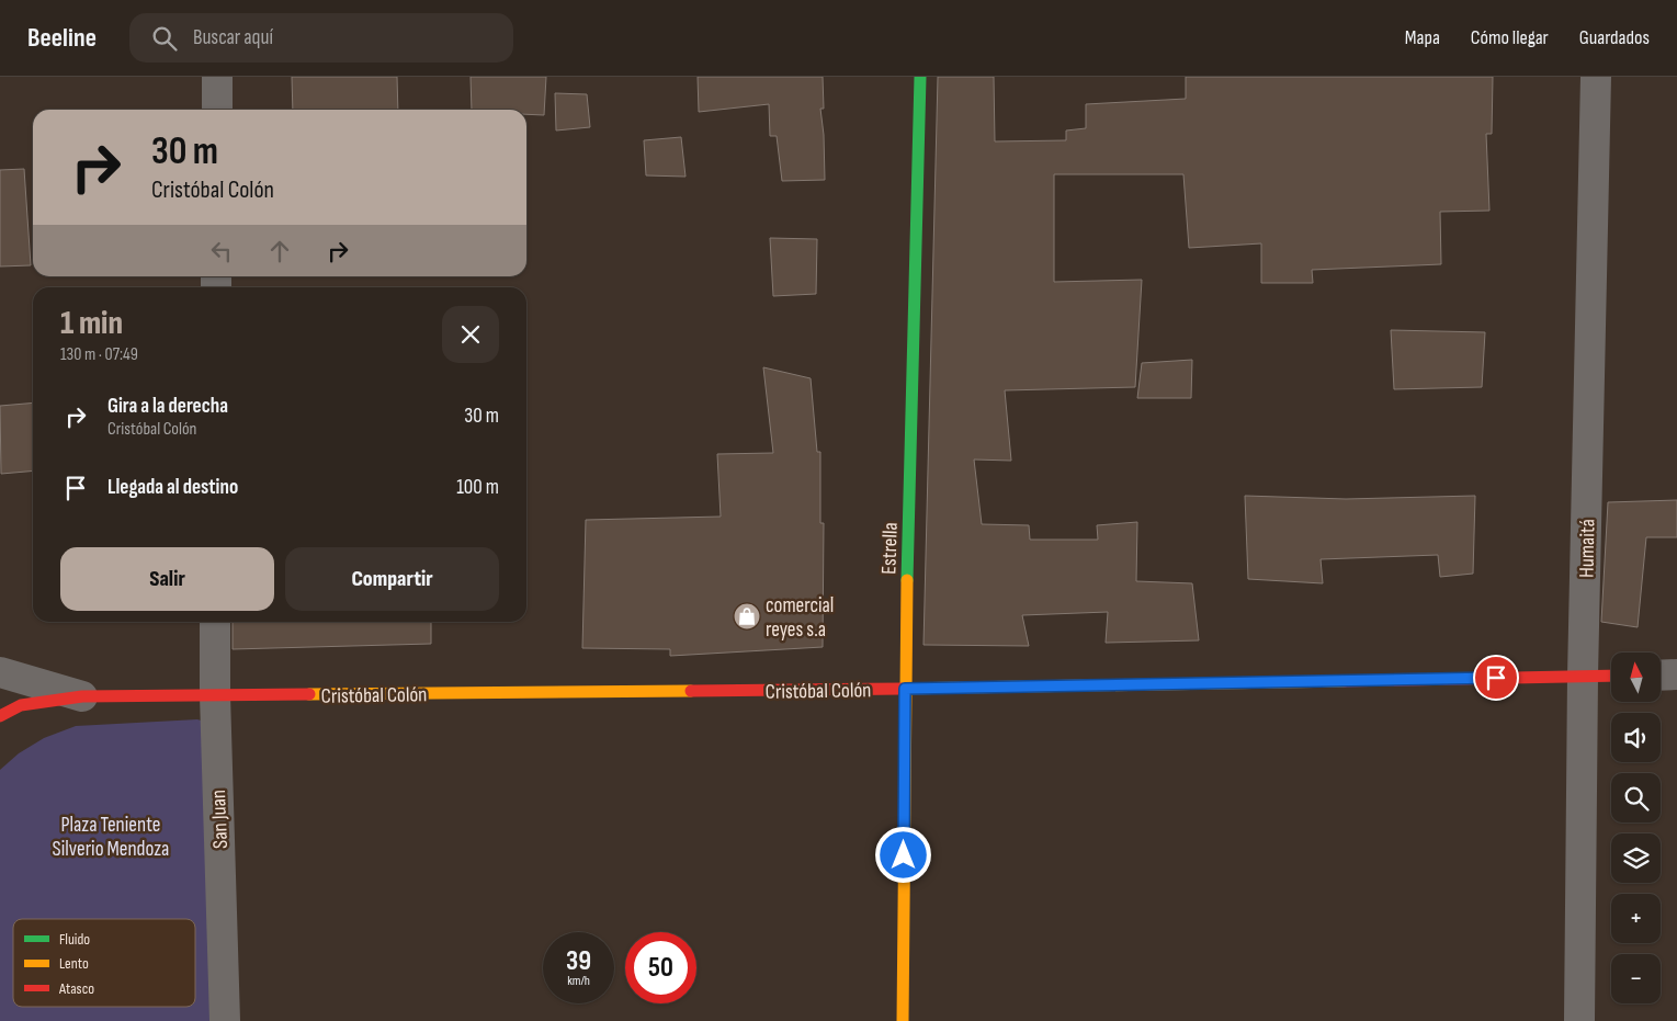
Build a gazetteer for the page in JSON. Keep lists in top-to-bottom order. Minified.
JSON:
{"streets":{"street":["Estrella","Humaitá","Cristóbal Colón","San Juan"]},"crossings":[["Estrella","Cristóbal Colón"],["Humaitá","Cristóbal Colón"],["Cristóbal Colón","San Juan"]],"parks":["Plaza Teniente Silverio Mendoza"],"places":{"shop":["comercial reyes s.a"]},"legend":["Fluido","Lento","Atasco"],"north":"top","page":{"header":"Beeline","search":"Buscar aquí","nav":["Mapa","Cómo llegar","Guardados"],"turn":["30 m","Cristóbal Colón"],"heading":["1 min","130 m · 07:49"],"list":[{"name":"Gira a la derecha","note":"Cristóbal Colón","value":"30 m"},{"name":"Llegada al destino","value":"100 m"}],"buttons":["Salir","Compartir"],"map_buttons":["+","−"],"speed":"39 km/h","limit":"50"}}
